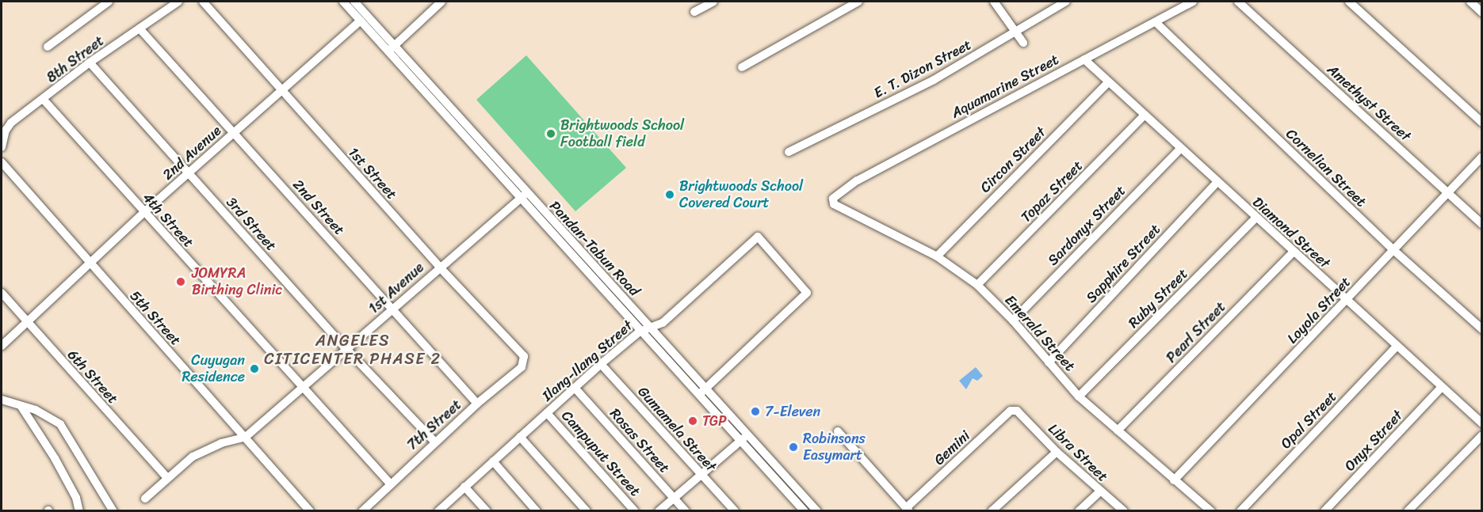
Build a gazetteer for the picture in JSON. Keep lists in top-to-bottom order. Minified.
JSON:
{"streets":{"street":["8th Street","E. T. Dizon Street","Aquamarine Street","Amethyst Street","2nd Avenue","Circon Street","Cornelian Street","1st Street","Topaz Street","2nd Street","4th Street","3rd Street","Sardonyx Street","Diamond Street","Pandan-Tabun Road","Sapphire Street","1st Avenue","Ruby Street","Loyola Street","5th Street","Pearl Street","Emerald Street","Ilang-Ilang Street","6th Street","Opal Street","7th Street","Gumamela Street","Rosas Street","Onyx Street","Gemini","Libra Street","Campuput Street"]},"crossings":[["8th Street","2nd Street"],["8th Street","4th Street"],["8th Street","3rd Street"],["Aquamarine Street","Cornelian Street"],["Aquamarine Street","Diamond Street"],["Aquamarine Street","Emerald Street"],["Amethyst Street","Loyola Street"],["2nd Avenue","1st Street"],["2nd Avenue","2nd Street"],["2nd Avenue","4th Street"],["2nd Avenue","3rd Street"],["2nd Avenue","Pandan-Tabun Road"],["2nd Avenue","5th Street"],["2nd Avenue","6th Street"],["Circon Street","Diamond Street"],["Circon Street","Emerald Street"],["Cornelian Street","Loyola Street"],["1st Street","1st Avenue"],["1st Street","7th Street"],["Topaz Street","Diamond Street"],["Topaz Street","Emerald Street"],["2nd Street","1st Avenue"],["2nd Street","7th Street"],["4th Street","1st Avenue"],["4th Street","7th Street"],["3rd Street","1st Avenue"],["3rd Street","7th Street"],["Sardonyx Street","Diamond Street"],["Sardonyx Street","Emerald Street"],["Diamond Street","Sapphire Street"],["Diamond Street","Ruby Street"],["Diamond Street","Loyola Street"],["Diamond Street","Pearl Street"],["Diamond Street","Opal Street"],["Diamond Street","Onyx Street"],["Pandan-Tabun Road","1st Avenue"],["Pandan-Tabun Road","Ilang-Ilang Street"],["Sapphire Street","Emerald Street"],["1st Avenue","5th Street"],["1st Avenue","6th Street"],["Ruby Street","Emerald Street"],["Loyola Street","Emerald Street"],["Pearl Street","Emerald Street"],["Ilang-Ilang Street","Gumamela Street"],["Ilang-Ilang Street","Rosas Street"],["Ilang-Ilang Street","Campuput Street"],["Gemini","Libra Street"]],"districts":["ANGELES CITICENTER PHASE 2"],"places":["Brightwoods School Football field","Brightwoods School Covered Court","JOMYRA Birthing Clinic","Cuyugan Residence","7-Eleven","TGP","Robinsons Easymart"]}
